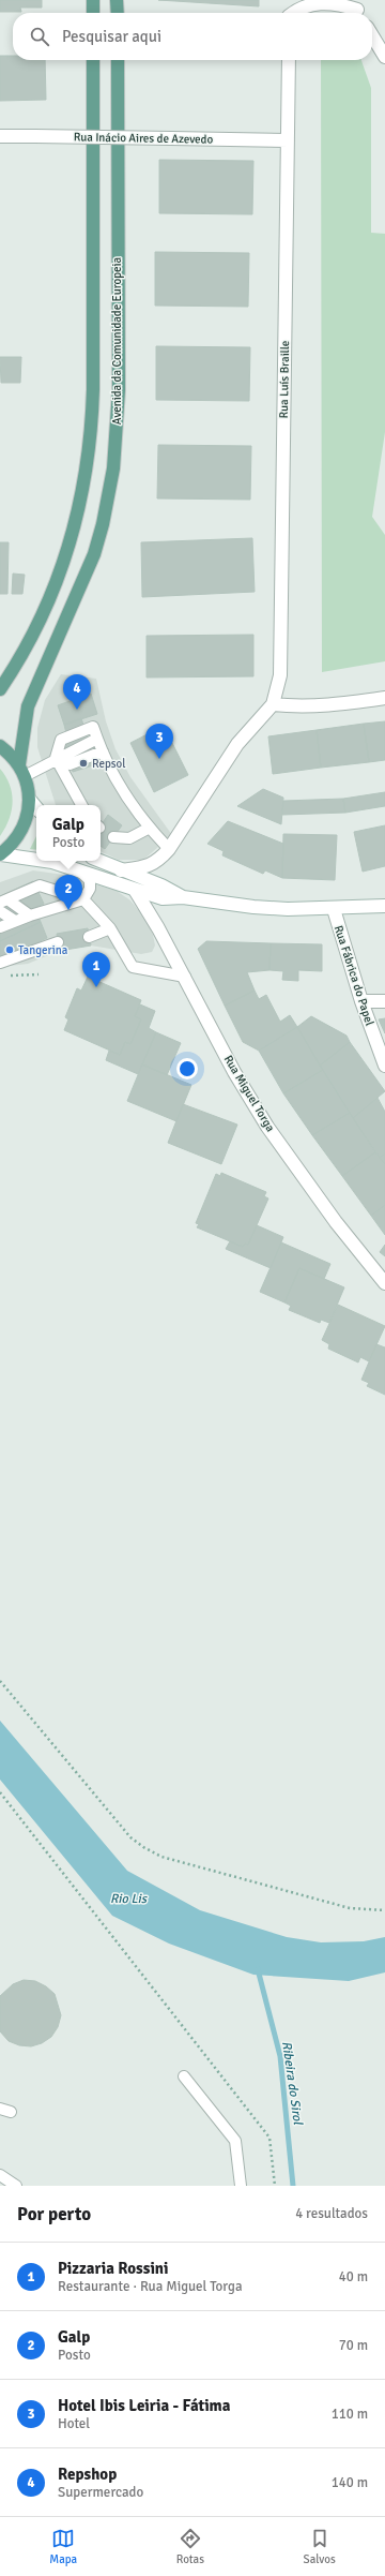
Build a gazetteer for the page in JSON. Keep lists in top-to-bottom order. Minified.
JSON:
{"streets":{"main road":["Avenida da Comunidade Europeia"],"street":["Rua Inácio Aires de Azevedo","Rua Luís Braille","Rua Fábrica do Papel","Rua Miguel Torga"]},"crossings":[["Rua Inácio Aires de Azevedo","Rua Luís Braille"]],"water":["Rio Lis","Ribeira do Sirol"],"places":["Repsol","Tangerina"],"page":{"search":"Pesquisar aqui","pins":["4","3","2","1"],"popup":["Galp","Posto"],"heading":["Por perto","4 resultados"],"list":[{"mark":"1","name":"Pizzaria Rossini","note":"Restaurante · Rua Miguel Torga","value":"40 m"},{"mark":"2","name":"Galp","note":"Posto","value":"70 m"},{"mark":"3","name":"Hotel Ibis Leiria - Fátima","note":"Hotel","value":"110 m"},{"mark":"4","name":"Repshop","note":"Supermercado","value":"140 m"}],"nav":["Mapa","Rotas","Salvos"]}}
